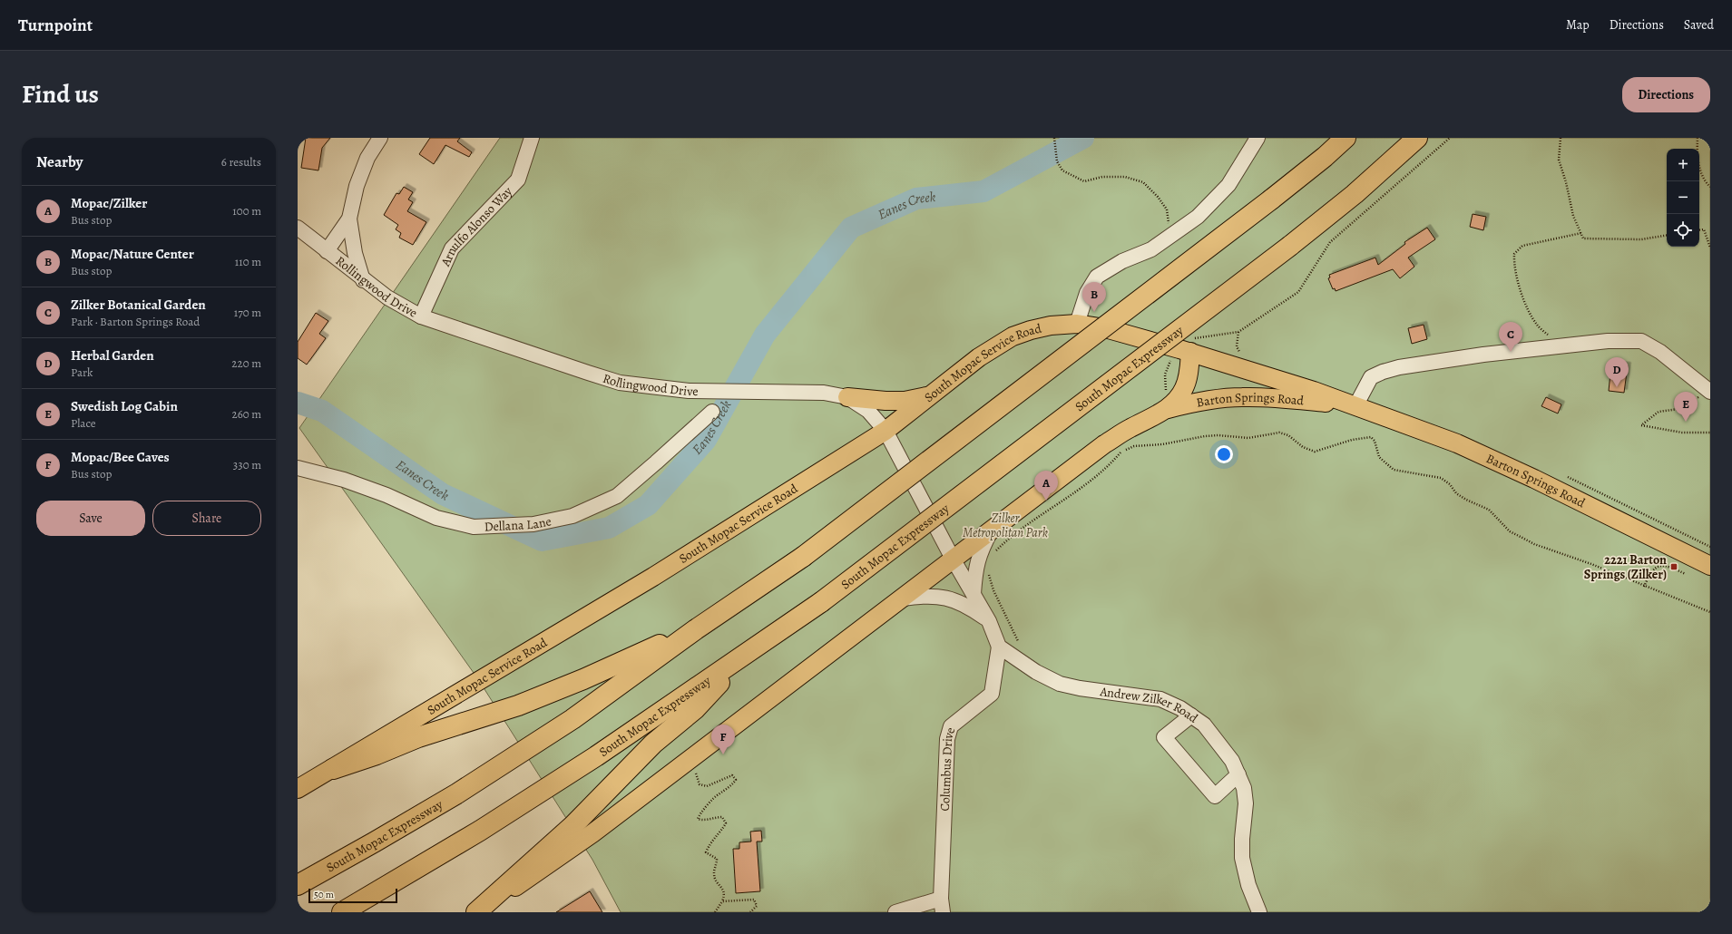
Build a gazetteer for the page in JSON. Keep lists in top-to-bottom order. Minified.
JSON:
{"streets":{"highway":["South Mopac Expressway"],"main road":["South Mopac Service Road","Barton Springs Road"],"street":["Arnulfo Alonso Way","Rollingwood Drive","Dellana Lane","Andrew Zilker Road","Columbus Drive"]},"crossings":[["Arnulfo Alonso Way","Rollingwood Drive"],["Rollingwood Drive","South Mopac Service Road"],["South Mopac Service Road","Barton Springs Road"],["Andrew Zilker Road","Columbus Drive"]],"water":["Eanes Creek"],"parks":["Zilker Metropolitan Park"],"places":{"transit":["2221 Barton Springs (Zilker)"]},"scale_bar":"50 m","page":{"header":"Turnpoint","nav":["Map","Directions","Saved"],"title":"Find us","buttons":["Directions",["Save","Share"]],"heading":["Nearby","6 results"],"map_buttons":["+","−"],"list":[{"mark":"A","name":"Mopac/Zilker","note":"Bus stop","value":"100 m"},{"mark":"B","name":"Mopac/Nature Center","note":"Bus stop","value":"110 m"},{"mark":"C","name":"Zilker Botanical Garden","note":"Park · Barton Springs Road","value":"170 m"},{"mark":"D","name":"Herbal Garden","note":"Park","value":"220 m"},{"mark":"E","name":"Swedish Log Cabin","note":"Place","value":"260 m"},{"mark":"F","name":"Mopac/Bee Caves","note":"Bus stop","value":"330 m"}],"pins":["B","C","D","E","A","F"],"scale":"50 m"}}
